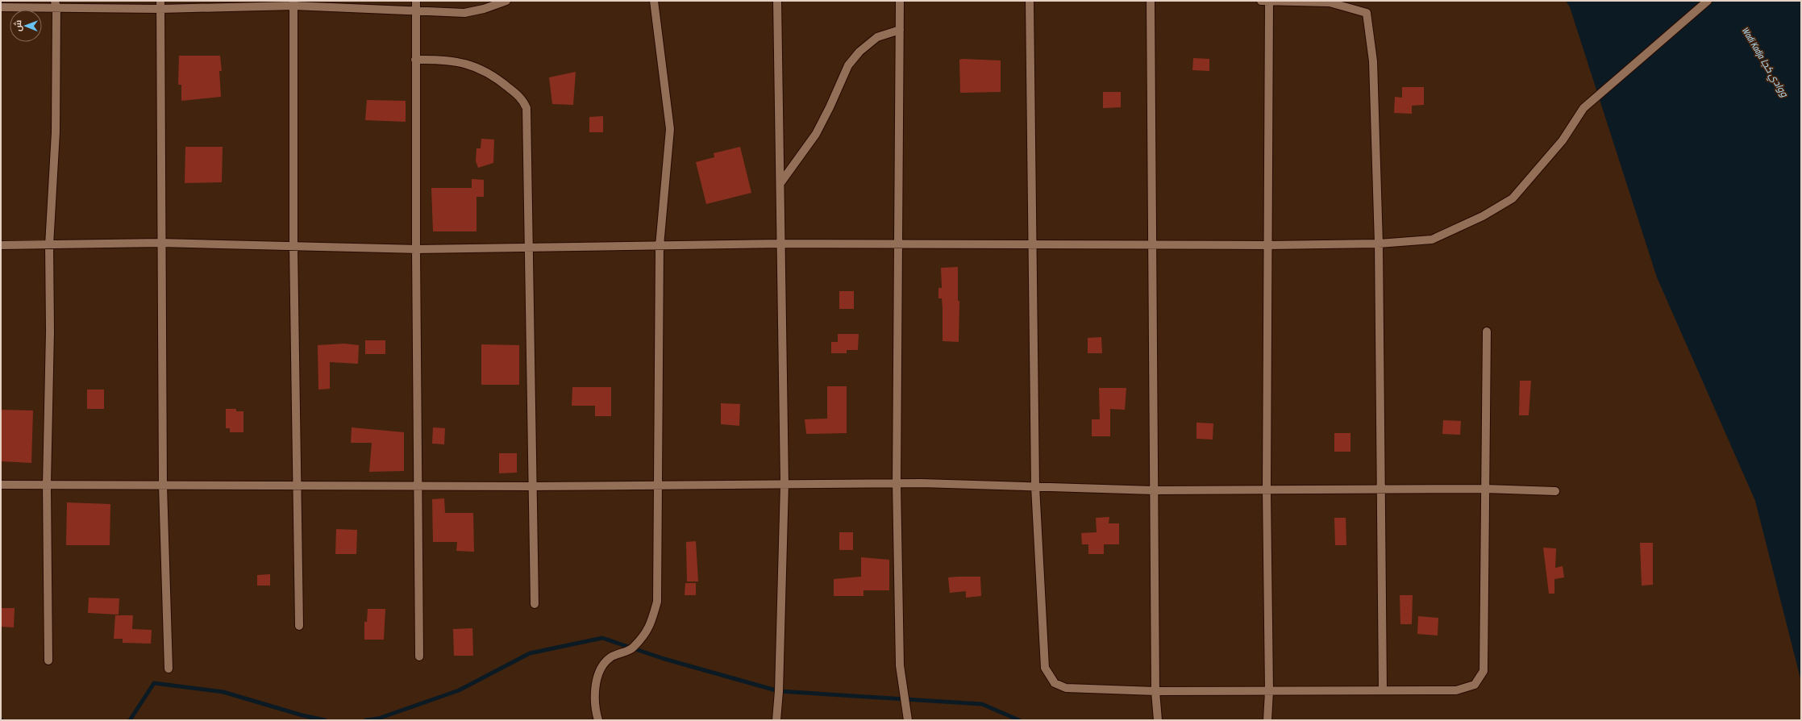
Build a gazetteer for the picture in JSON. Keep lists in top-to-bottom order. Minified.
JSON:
{"water":["Wadi Kadja ووادي كجا"],"north":"left"}
